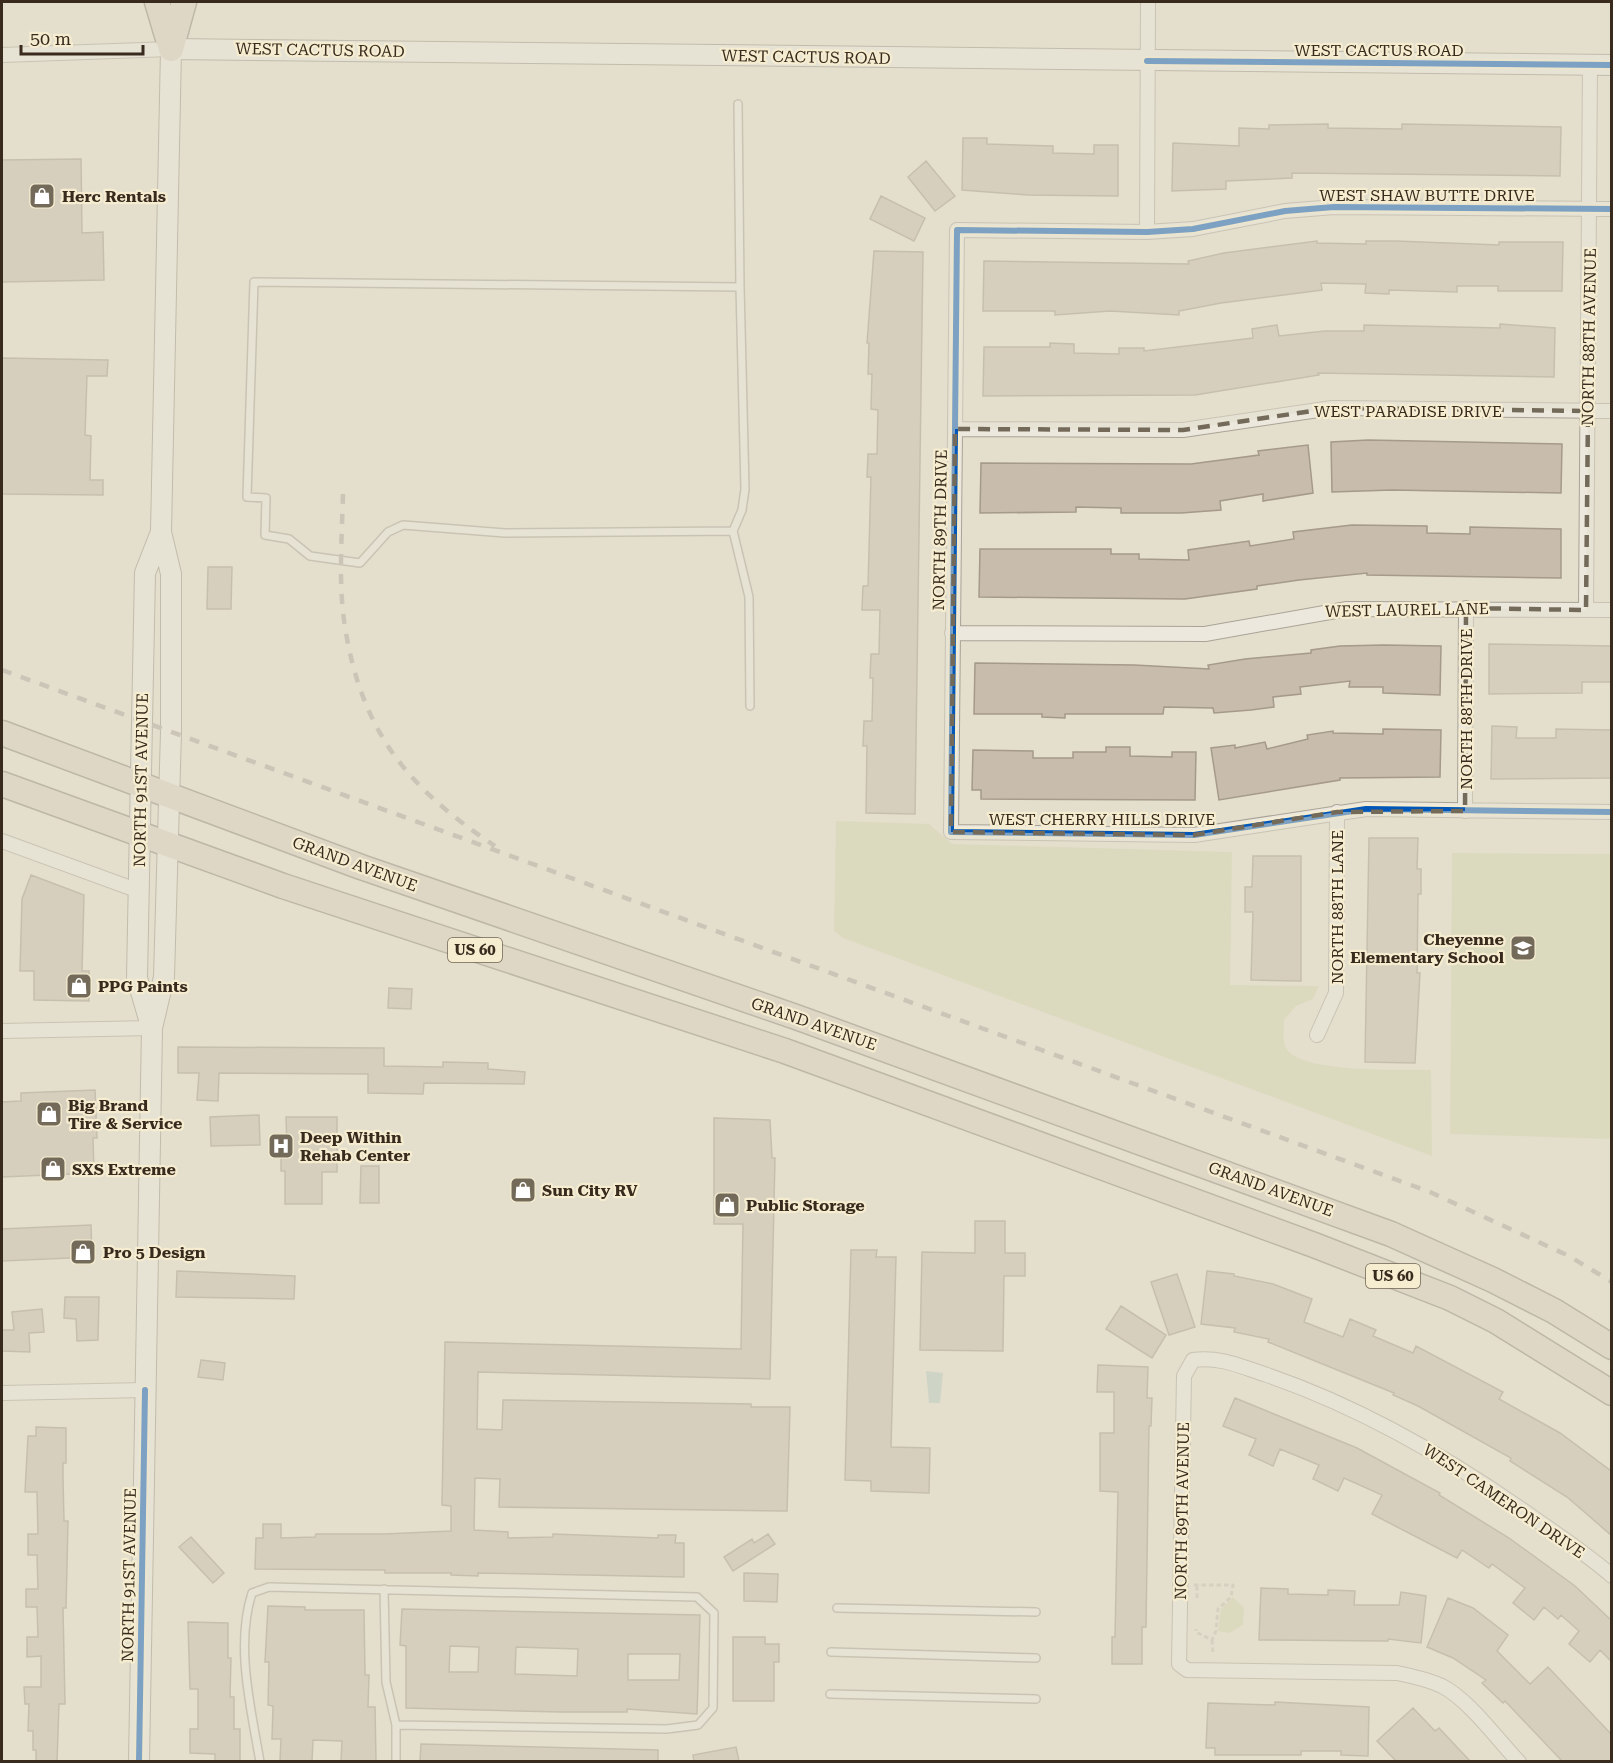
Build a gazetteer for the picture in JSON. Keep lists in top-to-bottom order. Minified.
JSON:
{"streets":{"highway":["GRAND AVENUE","US 60"],"main road":["WEST CACTUS ROAD","NORTH 91ST AVENUE"],"street":["WEST SHAW BUTTE DRIVE","NORTH 88TH AVENUE","WEST PARADISE DRIVE","NORTH 89TH DRIVE","WEST LAUREL LANE","NORTH 88TH DRIVE","WEST CHERRY HILLS DRIVE","NORTH 88TH LANE","WEST CAMERON DRIVE","NORTH 89TH AVENUE"]},"crossings":[["WEST CACTUS ROAD","NORTH 88TH AVENUE"],["WEST CACTUS ROAD","NORTH 91ST AVENUE"],["WEST SHAW BUTTE DRIVE","NORTH 88TH AVENUE"],["WEST SHAW BUTTE DRIVE","NORTH 89TH DRIVE"],["NORTH 88TH AVENUE","WEST PARADISE DRIVE"],["NORTH 88TH AVENUE","WEST LAUREL LANE"],["WEST PARADISE DRIVE","NORTH 89TH DRIVE"],["NORTH 89TH DRIVE","WEST LAUREL LANE"],["NORTH 89TH DRIVE","WEST CHERRY HILLS DRIVE"],["WEST LAUREL LANE","NORTH 88TH DRIVE"],["NORTH 88TH DRIVE","WEST CHERRY HILLS DRIVE"],["NORTH 91ST AVENUE","GRAND AVENUE"],["NORTH 91ST AVENUE","US 60"],["WEST CHERRY HILLS DRIVE","NORTH 88TH LANE"],["WEST CAMERON DRIVE","NORTH 89TH AVENUE"]],"places":{"shop":["Herc Rentals","PPG Paints","Big Brand Tire & Service","SXS Extreme","Sun City RV","Public Storage","Pro 5 Design"],"school or university":["Cheyenne Elementary School"],"hospital":["Deep Within Rehab Center"]},"scale_bar":"50 m"}
